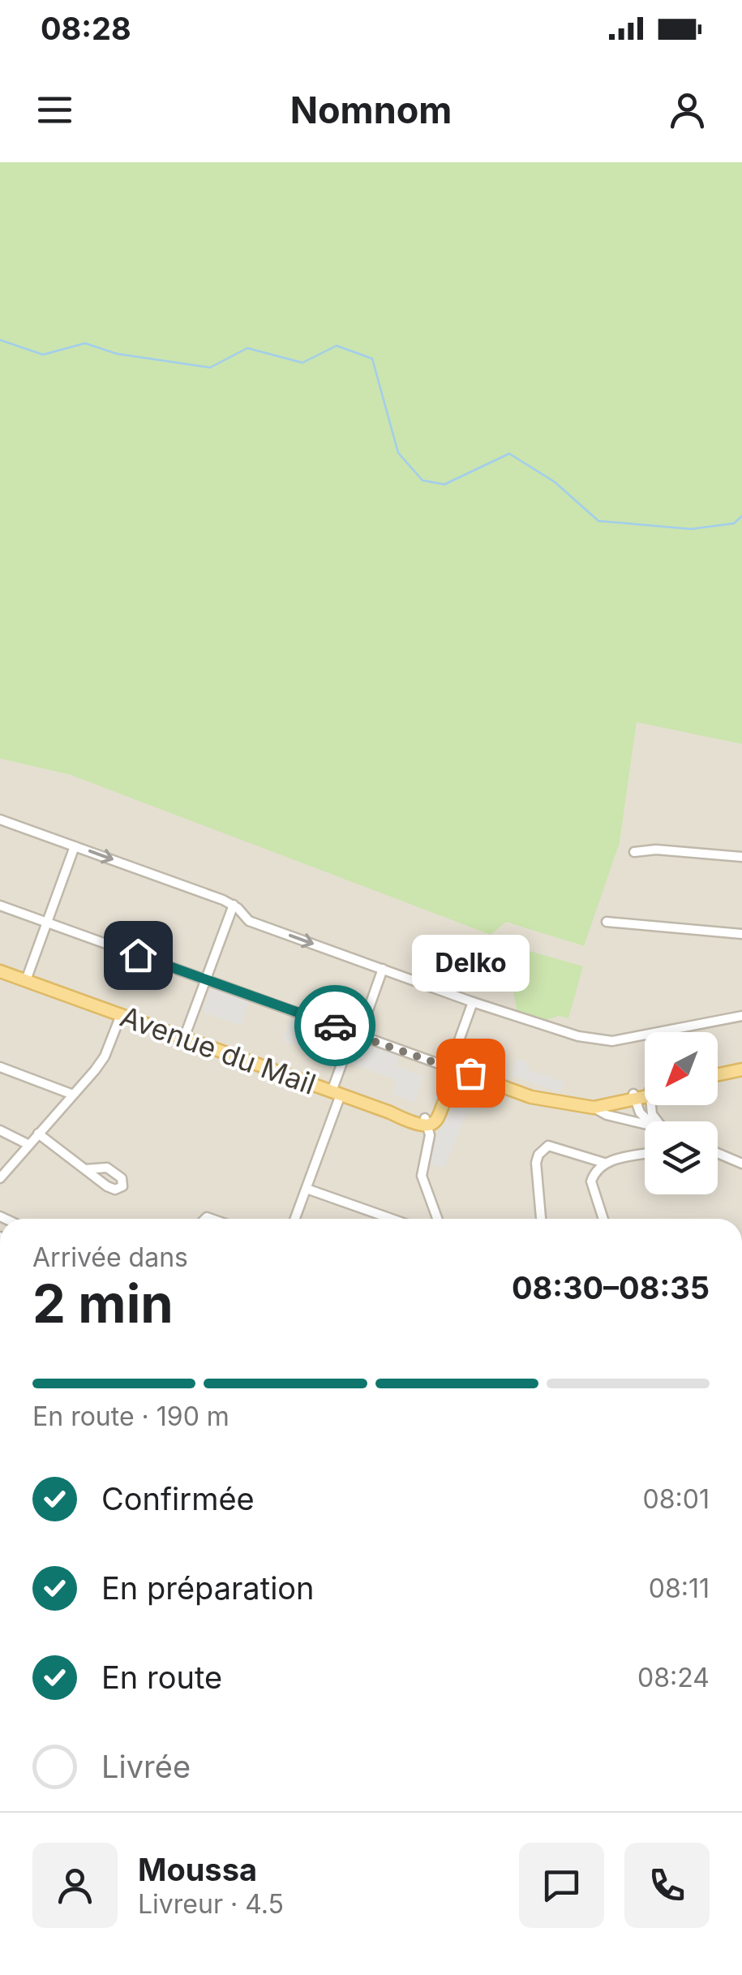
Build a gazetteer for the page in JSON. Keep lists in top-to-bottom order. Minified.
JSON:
{"streets":{"main road":["Avenue du Mail"]},"places":["Delko"],"north":"bottom left","page":{"status":"08:28","header":"Nomnom","bubble":"Delko","heading":["2 min","Arrivée dans","08:30–08:35"],"panel":["Moussa","Livreur · 4.5"],"bar":"En route · 190 m","list":[["Confirmée","08:01"],["En préparation","08:11"],["En route","08:24"],"Livrée"]}}
